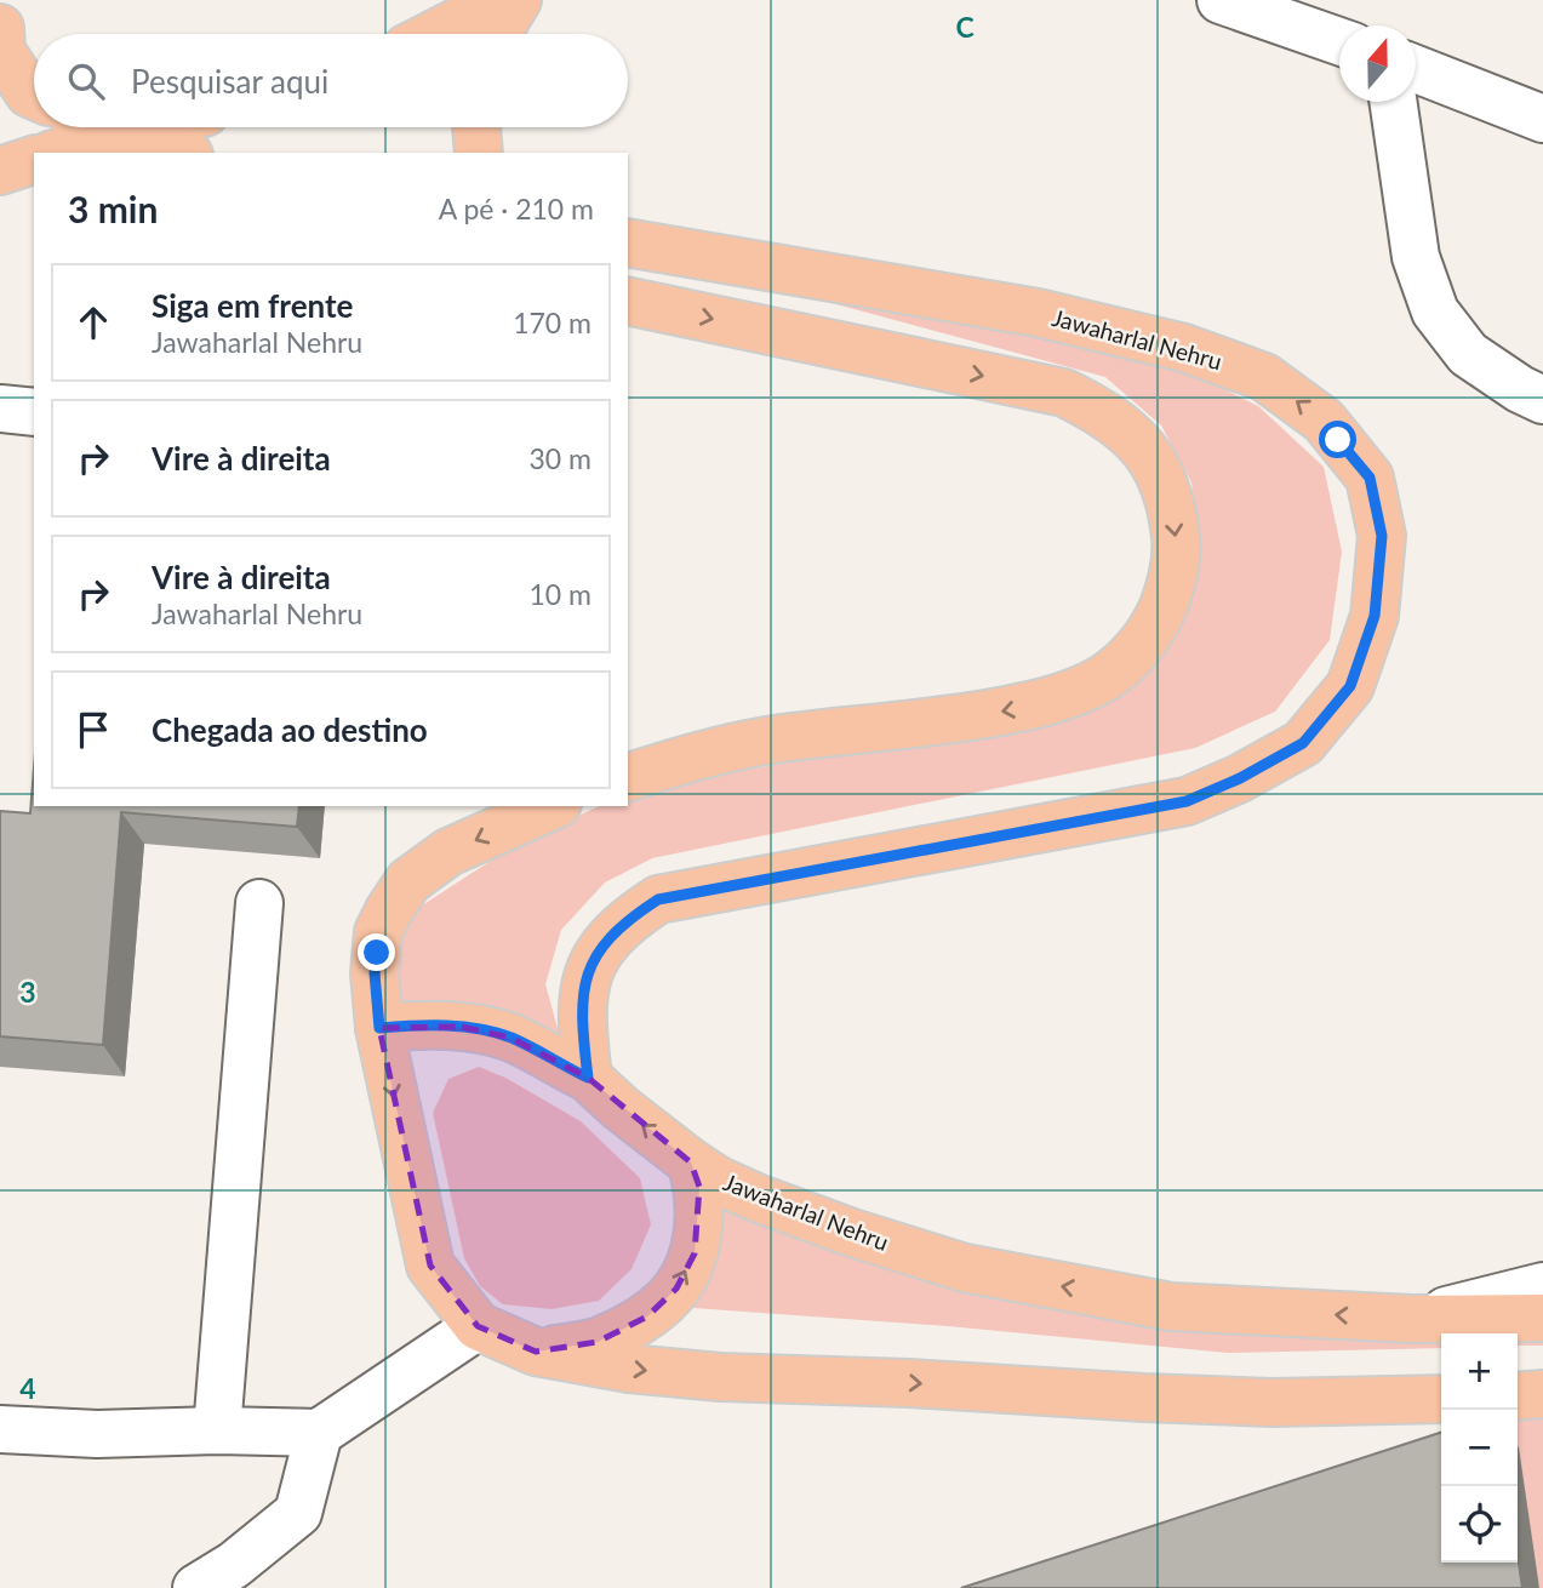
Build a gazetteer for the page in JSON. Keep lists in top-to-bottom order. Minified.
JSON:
{"streets":{"main road":["Jawaharlal Nehru"]},"north":"top","page":{"search":"Pesquisar aqui","heading":["3 min","A pé · 210 m"],"list":[["Siga em frente","Jawaharlal Nehru","170 m"],["Vire à direita","30 m"],["Vire à direita","Jawaharlal Nehru","10 m"],"Chegada ao destino"],"map_buttons":["+","−"]},"grid":{"columns":["C"],"rows":["3","4"]}}
